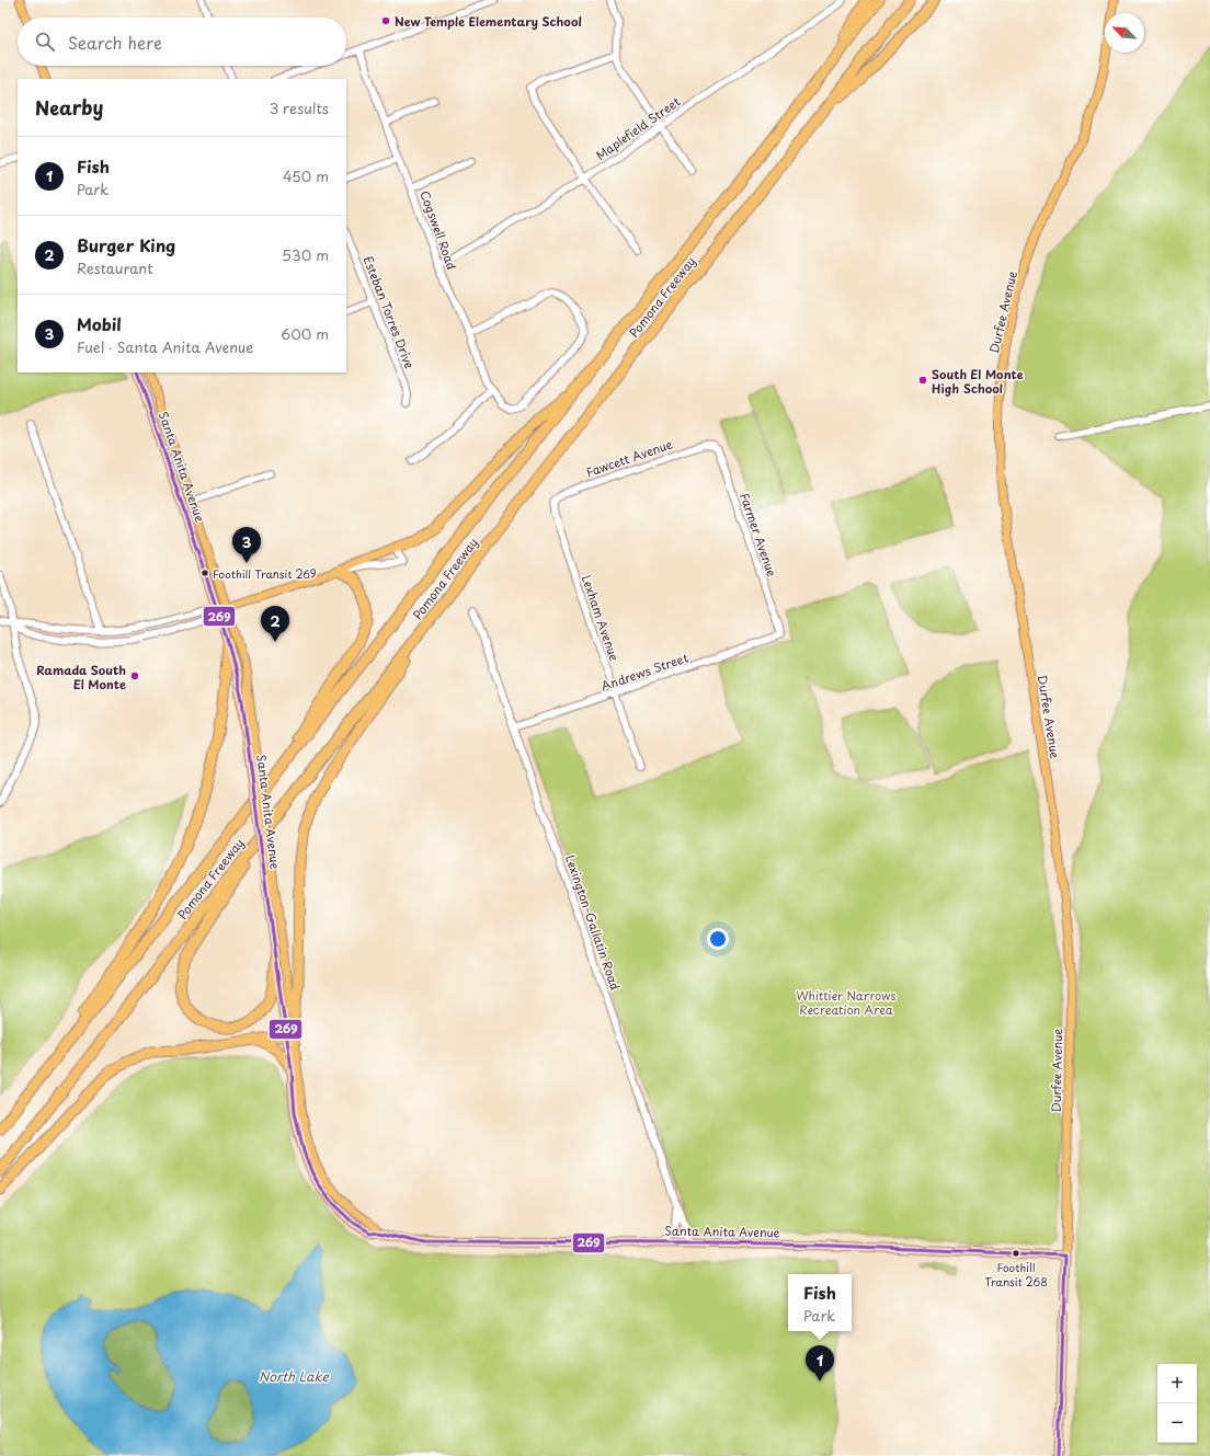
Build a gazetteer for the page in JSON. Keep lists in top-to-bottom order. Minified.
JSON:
{"streets":{"highway":["Pomona Freeway"],"main road":["Durfee Avenue","Santa Anita Avenue"],"street":["Maplefield Street","Cogswell Road","Esteban Torres Drive","Fawcett Avenue","Farmer Avenue","Lexham Avenue","Andrews Street","Lexington-Gallatin Road"]},"crossings":[["Maplefield Street","Cogswell Road"],["Durfee Avenue","Santa Anita Avenue"],["Fawcett Avenue","Farmer Avenue"],["Fawcett Avenue","Lexham Avenue"],["Santa Anita Avenue","Lexington-Gallatin Road"],["Farmer Avenue","Andrews Street"],["Lexham Avenue","Andrews Street"],["Andrews Street","Lexington-Gallatin Road"]],"water":["North Lake"],"parks":["Whittier Narrows Recreation Area"],"places":["New Temple Elementary School","South El Monte High School","Foothill Transit 269","Ramada South El Monte","Foothill Transit 268"],"lines":["transit line 269"],"north":"top left","page":{"search":"Search here","heading":["Nearby","3 results"],"list":[{"mark":"1","name":"Fish","note":"Park","value":"450 m"},{"mark":"2","name":"Burger King","note":"Restaurant","value":"530 m"},{"mark":"3","name":"Mobil","note":"Fuel · Santa Anita Avenue","value":"600 m"}],"pins":["3","2","1"],"popup":["Fish","Park"],"map_buttons":["+","−"]}}
